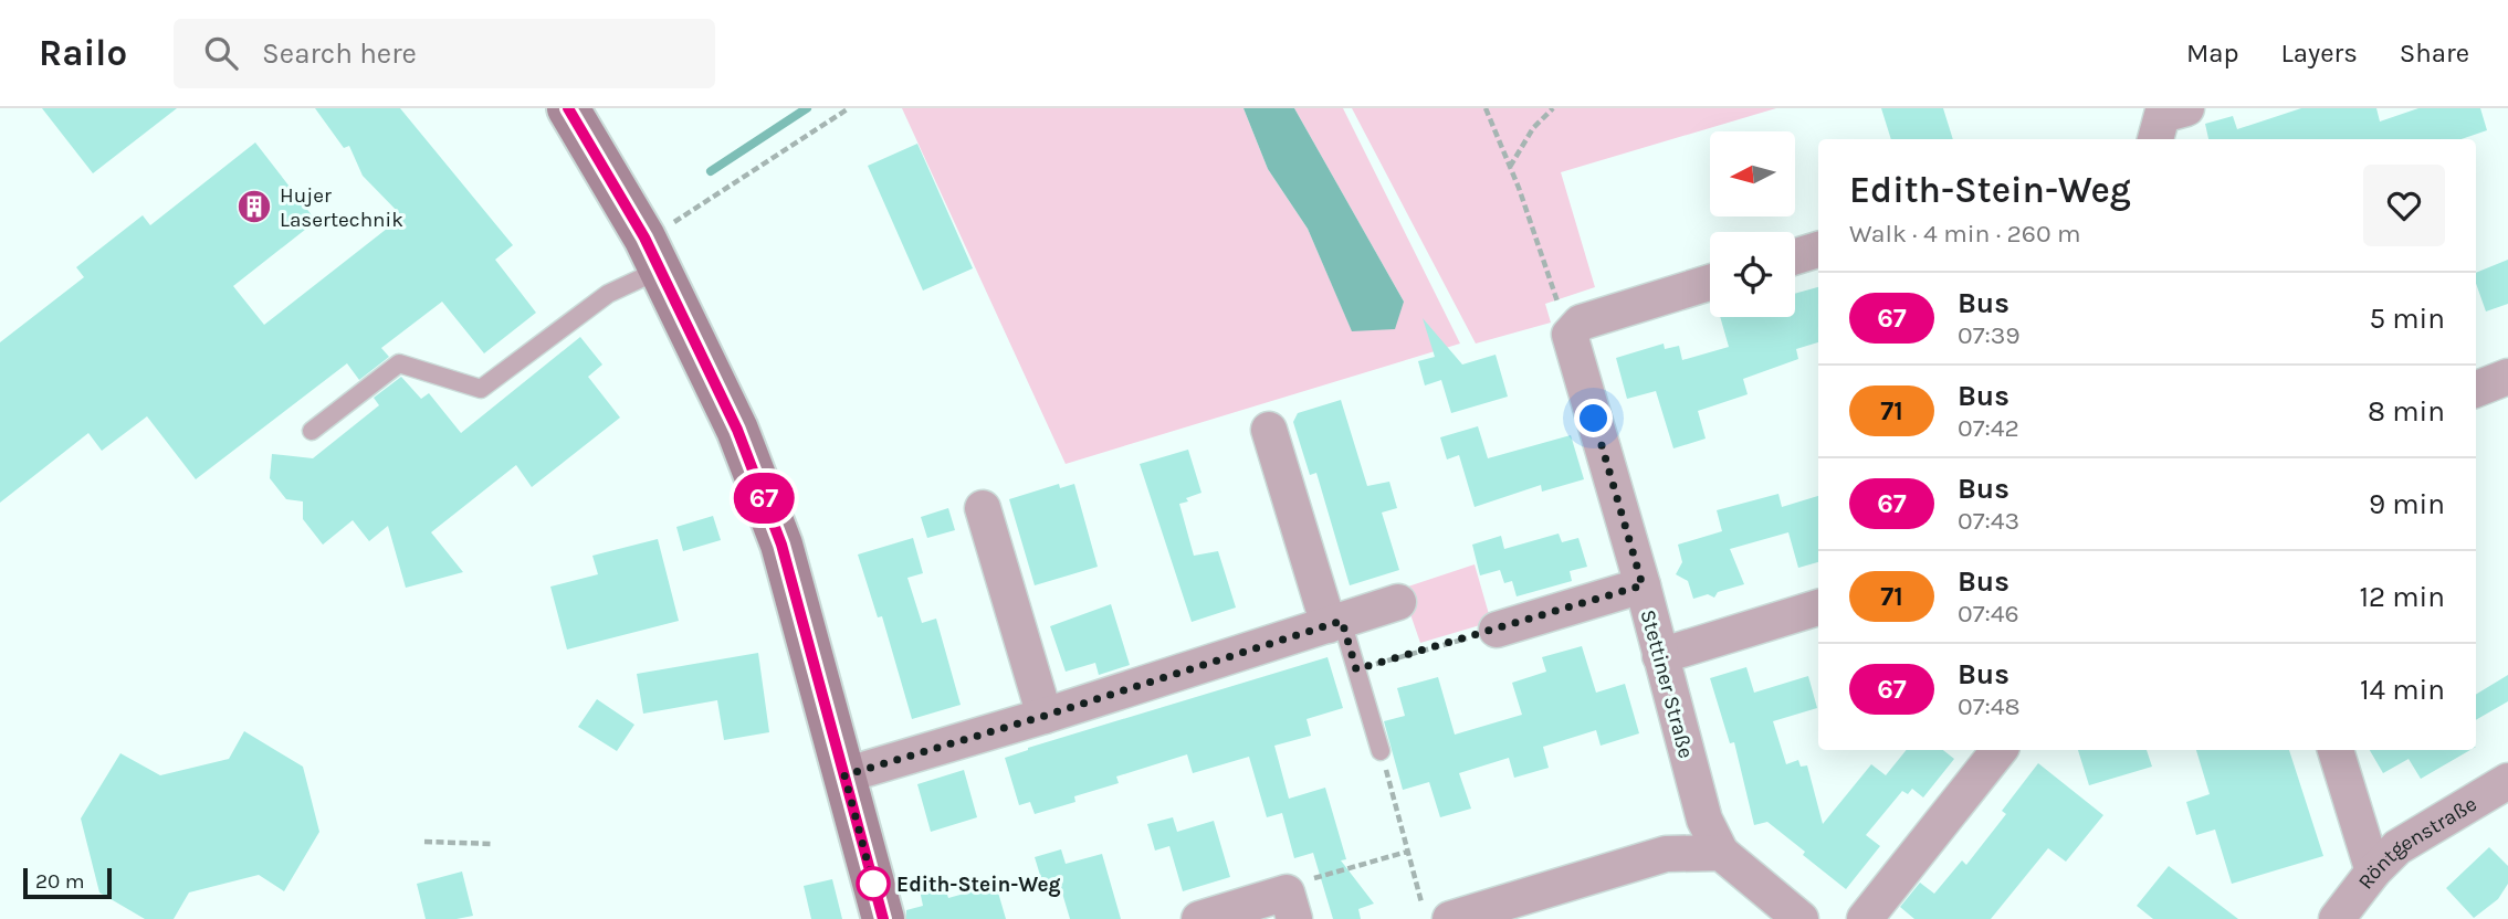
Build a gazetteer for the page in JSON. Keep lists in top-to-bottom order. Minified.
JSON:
{"streets":{"street":["Stettiner Straße","Röntgenstraße"]},"places":{"building":["Hujer Lasertechnik"],"other":["Edith-Stein-Weg"]},"lines":["bus line 67"],"scale_bar":"20 m","north":"left","page":{"header":"Railo","search":"Search here","nav":["Map","Layers","Share"],"on_map":"67","heading":["Edith-Stein-Weg","Walk · 4 min · 260 m"],"list":[{"mark":"67","name":"Bus","note":"07:39","value":"5 min"},{"mark":"71","name":"Bus","note":"07:42","value":"8 min"},{"mark":"67","name":"Bus","note":"07:43","value":"9 min"},{"mark":"71","name":"Bus","note":"07:46","value":"12 min"},{"mark":"67","name":"Bus","note":"07:48","value":"14 min"}],"scale":"20 m"}}
